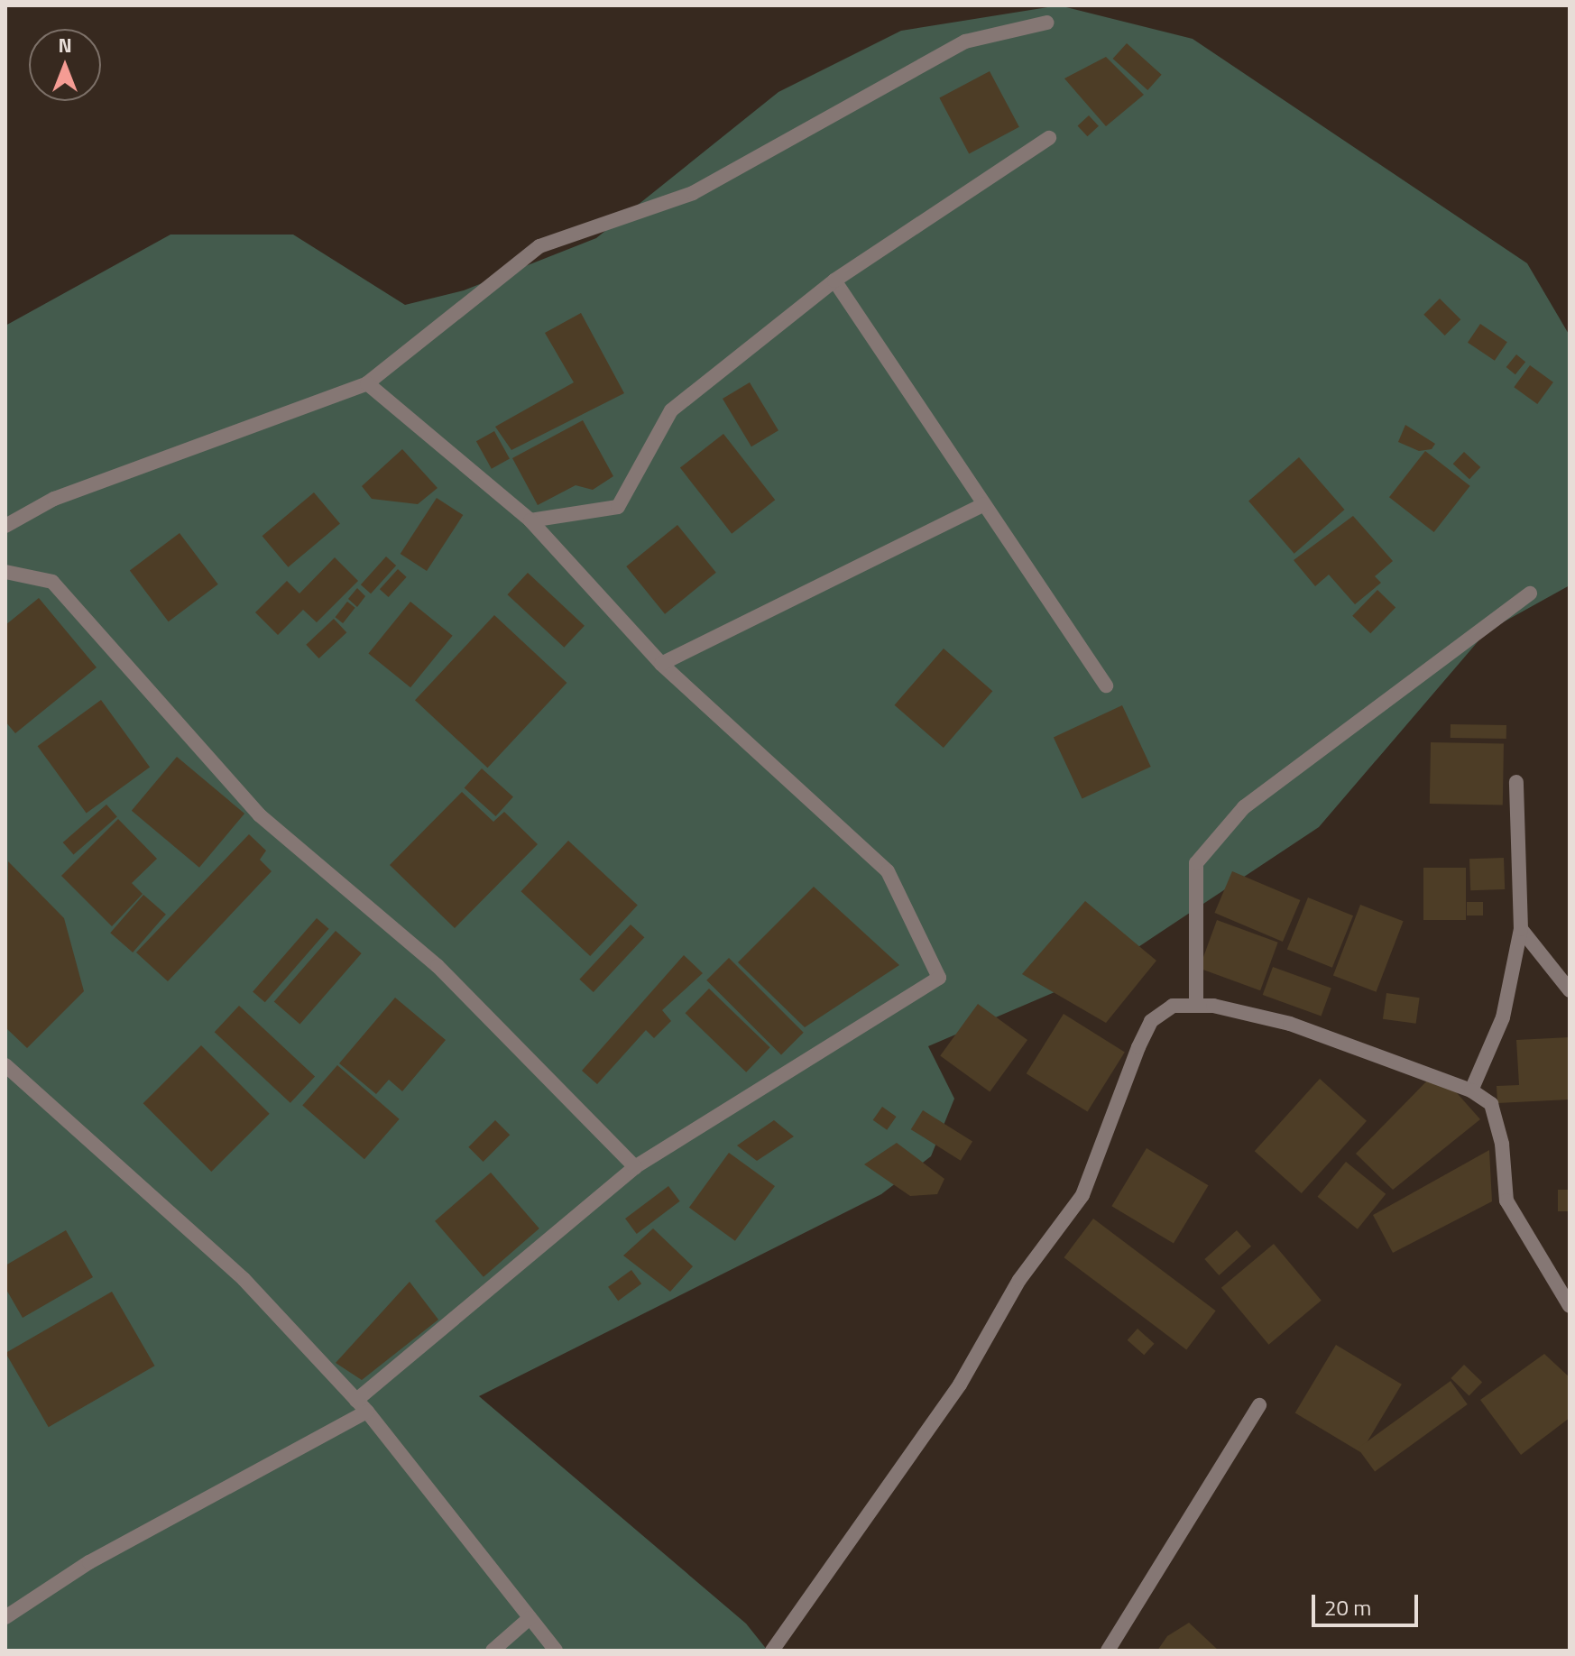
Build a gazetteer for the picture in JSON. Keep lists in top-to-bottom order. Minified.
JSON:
{"scale_bar":"20 m","north":"top"}
